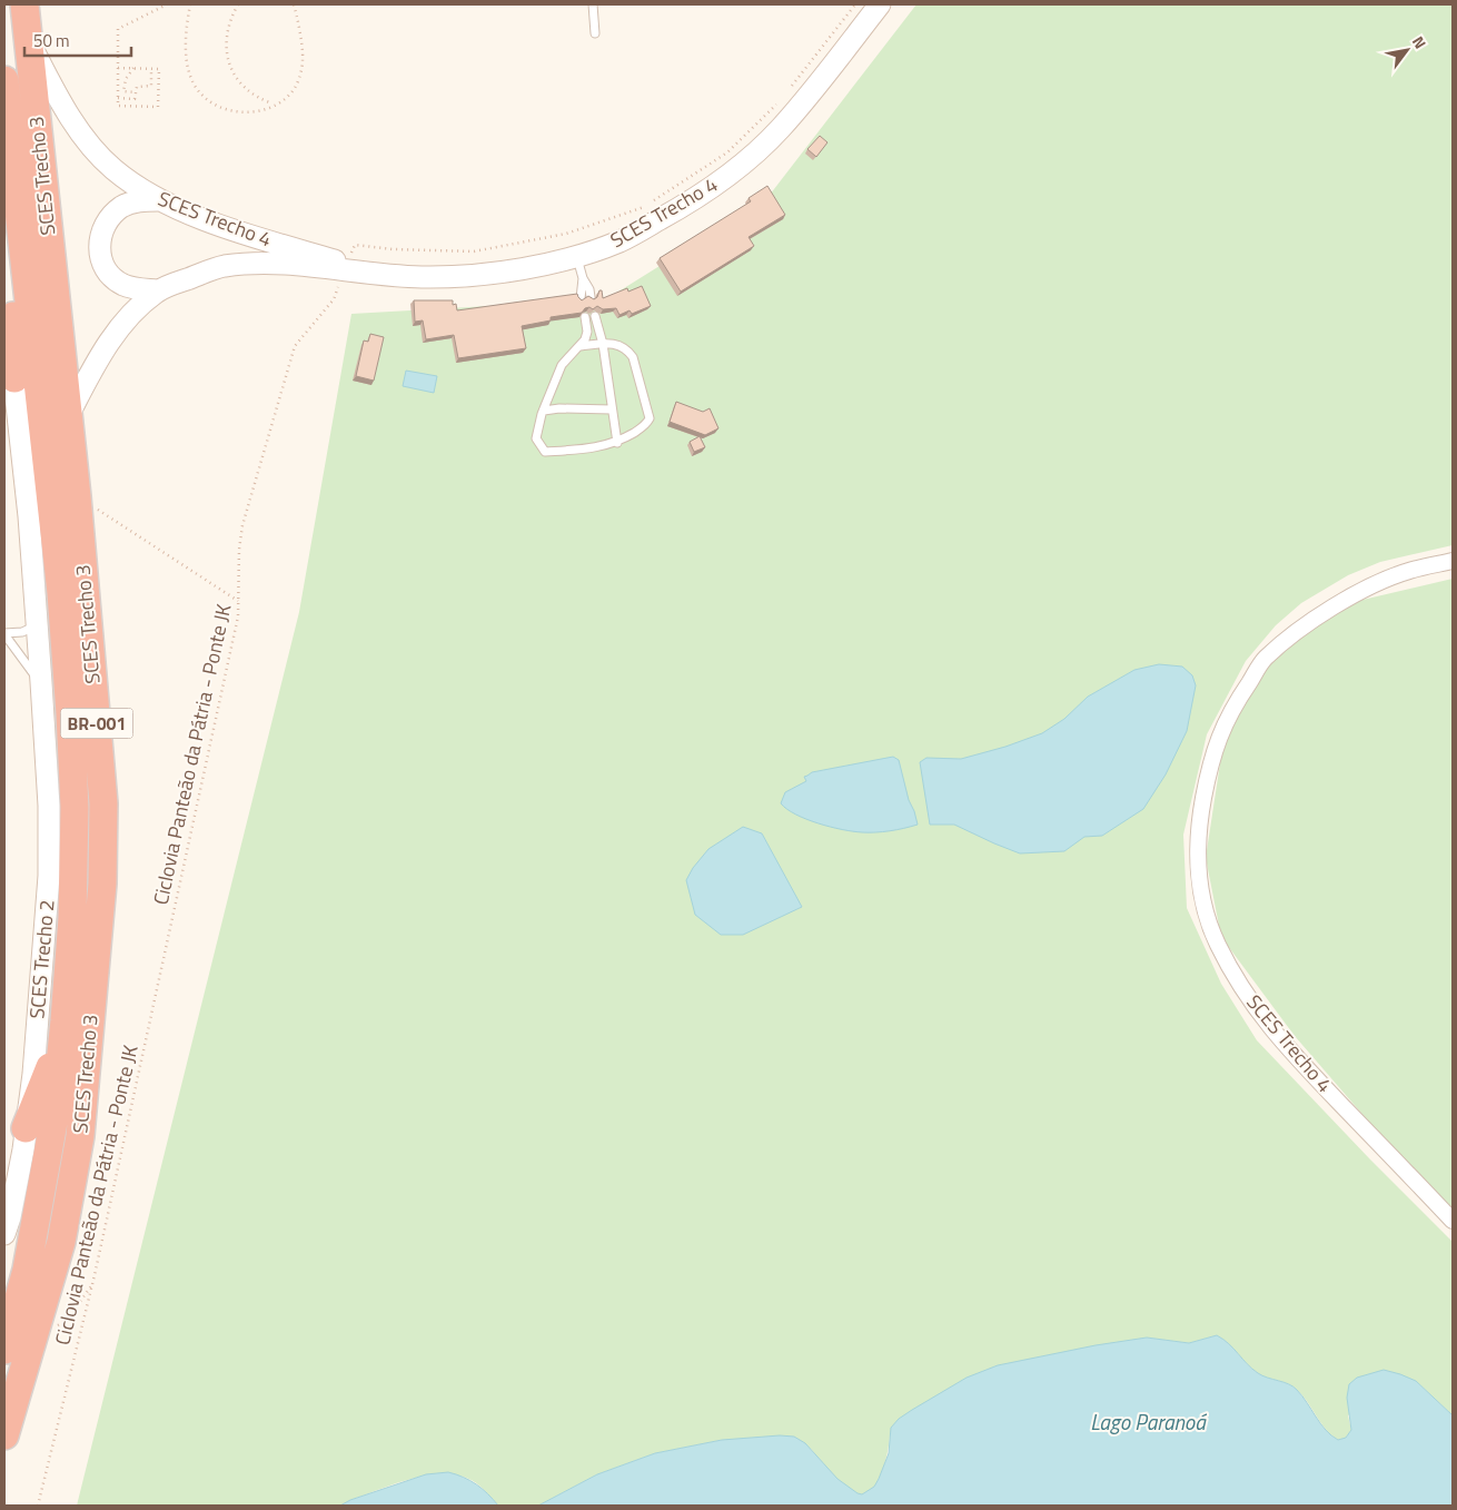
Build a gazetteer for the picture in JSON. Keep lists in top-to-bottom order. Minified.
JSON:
{"streets":{"highway":["SCES Trecho 3","BR-001"],"street":["SCES Trecho 4","SCES Trecho 2"],"path":["Ciclovia Panteão da Pátria - Ponte JK"]},"crossings":[["SCES Trecho 3","SCES Trecho 4"],["SCES Trecho 3","SCES Trecho 2"],["SCES Trecho 4","Ciclovia Panteão da Pátria - Ponte JK"]],"water":["Lago Paranoá"],"scale_bar":"50 m","north":"top right"}
